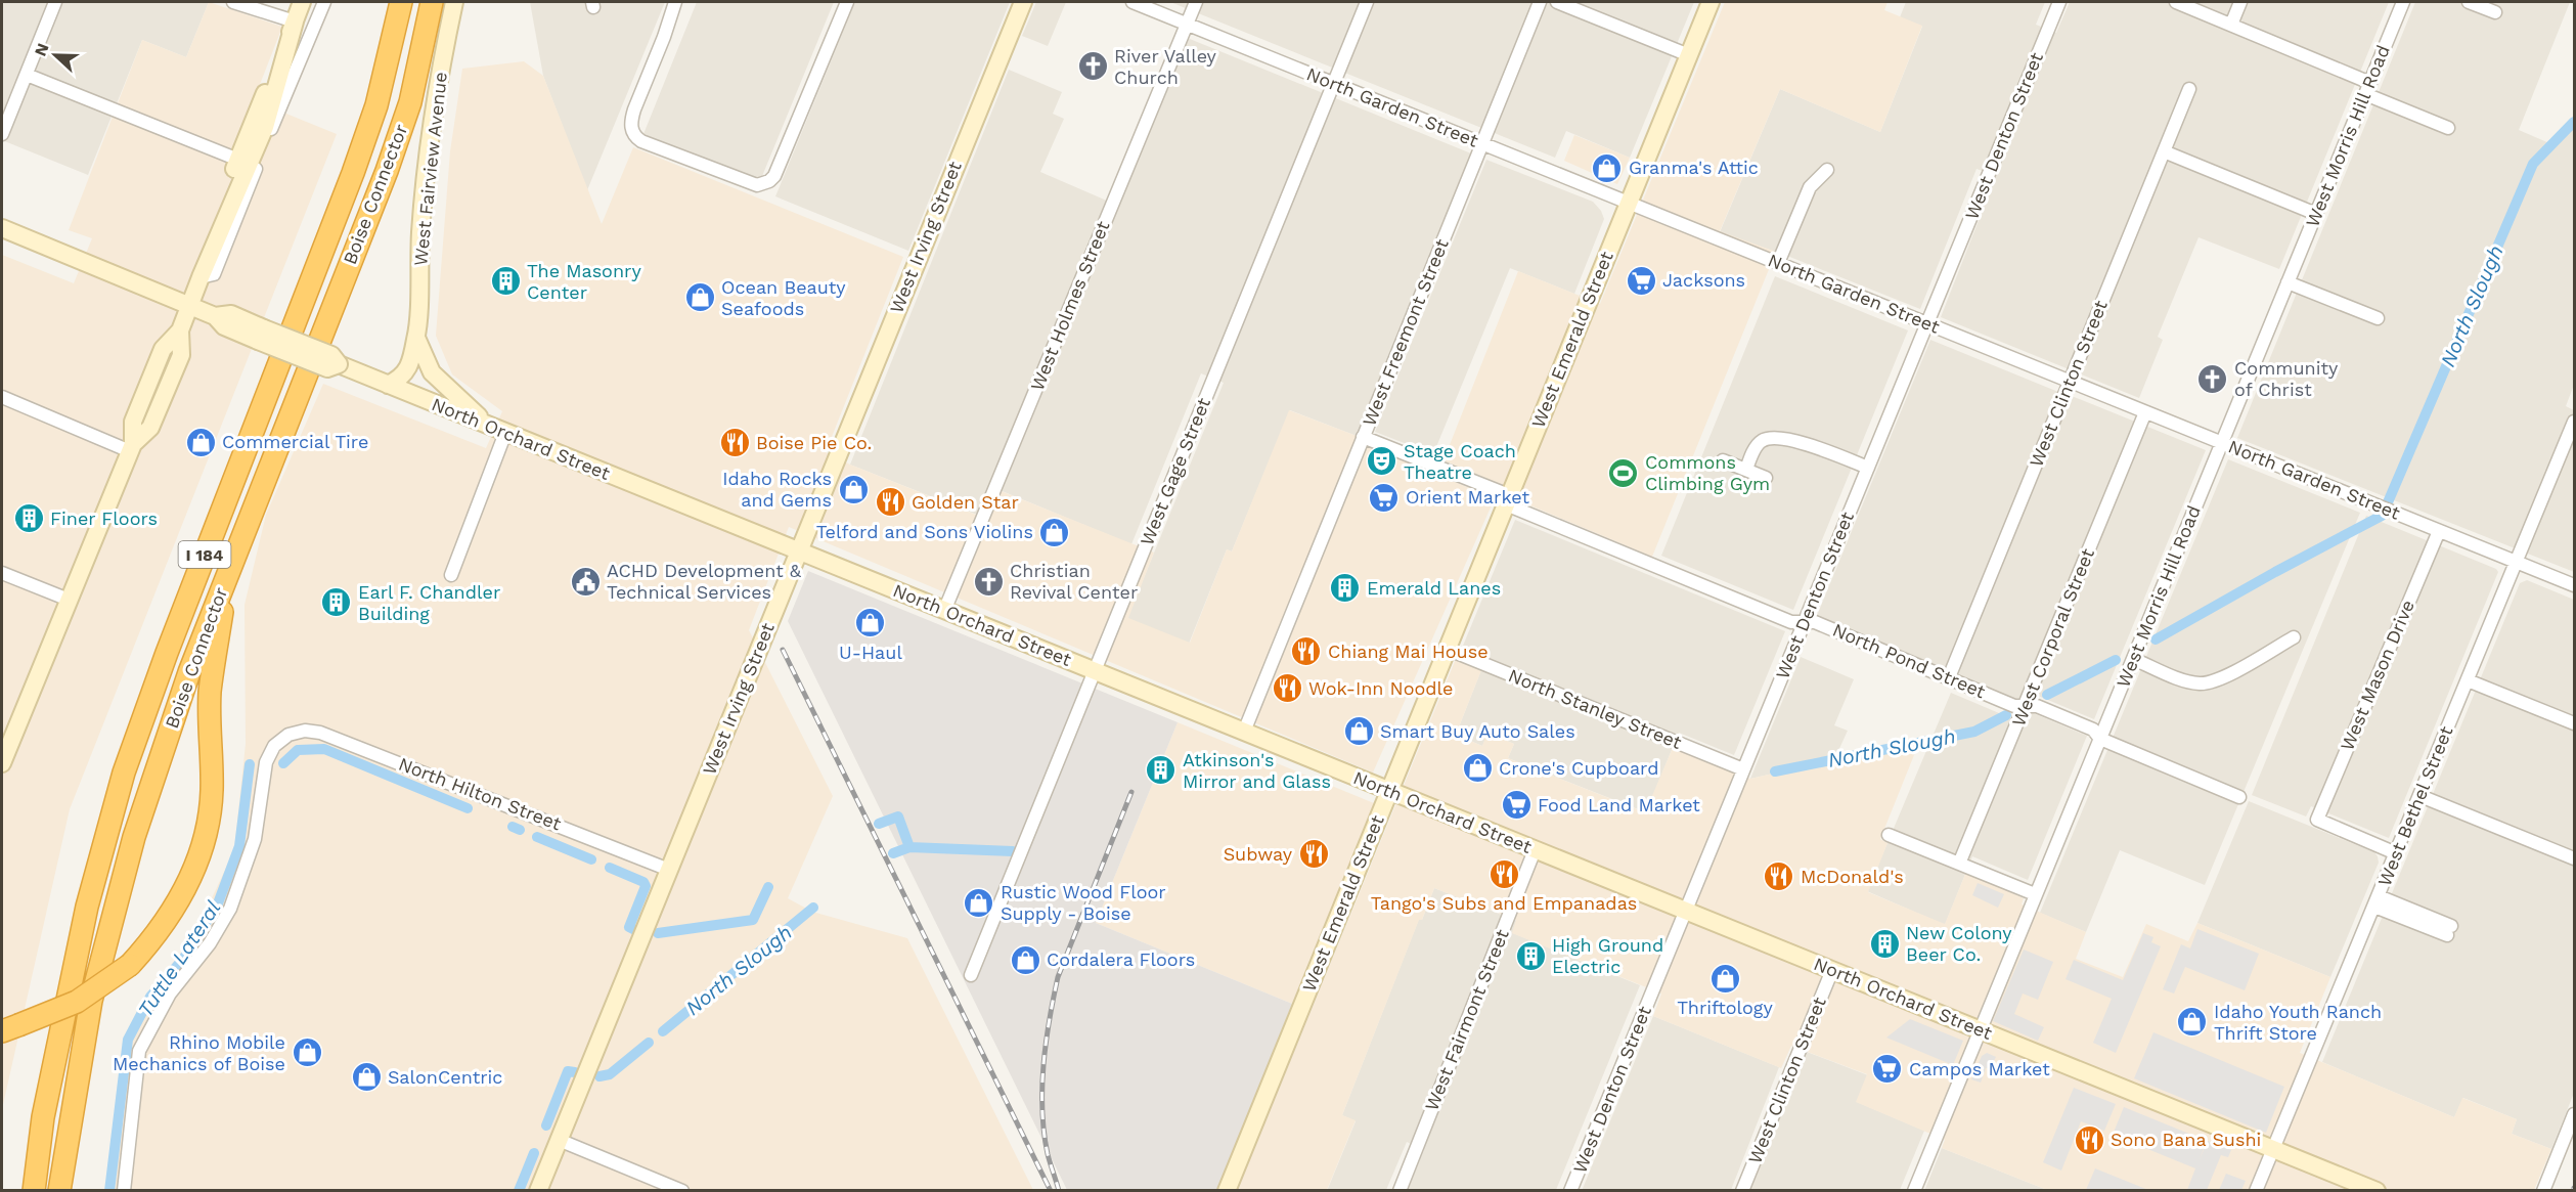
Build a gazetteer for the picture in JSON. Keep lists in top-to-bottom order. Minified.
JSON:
{"streets":{"highway":["Boise Connector","I 184"],"main road":["West Fairview Avenue","West Irving Street","West Emerald Street","North Orchard Street"],"street":["North Garden Street","West Denton Street","West Morris Hill Road","West Holmes Street","West Freemont Street","West Clinton Street","West Gage Street","West Corporal Street","North Pond Street","West Mason Drive","North Stanley Street","North Hilton Street","West Bethel Street","West Fairmont Street"]},"crossings":[["North Garden Street","West Denton Street"],["North Garden Street","West Morris Hill Road"],["North Garden Street","West Holmes Street"],["North Garden Street","West Freemont Street"],["North Garden Street","West Emerald Street"],["North Garden Street","West Clinton Street"],["North Garden Street","West Gage Street"],["North Garden Street","West Corporal Street"],["North Garden Street","West Mason Drive"],["North Garden Street","West Bethel Street"],["West Denton Street","North Orchard Street"],["West Denton Street","North Pond Street"],["West Denton Street","North Stanley Street"],["West Morris Hill Road","North Orchard Street"],["West Morris Hill Road","North Pond Street"],["West Irving Street","North Orchard Street"],["West Irving Street","North Hilton Street"],["West Holmes Street","North Orchard Street"],["West Freemont Street","North Orchard Street"],["West Freemont Street","North Pond Street"],["West Emerald Street","North Orchard Street"],["West Emerald Street","North Pond Street"],["West Emerald Street","North Stanley Street"],["West Clinton Street","North Orchard Street"],["West Clinton Street","North Pond Street"],["North Orchard Street","West Gage Street"],["North Orchard Street","West Bethel Street"],["North Orchard Street","West Fairmont Street"],["West Corporal Street","North Pond Street"],["West Mason Drive","West Bethel Street"]],"water":["North Slough","Tuttle Lateral"],"places":{"church":["River Valley Church","Community of Christ","Christian Revival Center"],"shop":["Granma's Attic","Ocean Beauty Seafoods","Commercial Tire","Idaho Rocks and Gems","Telford and Sons Violins","U-Haul","Smart Buy Auto Sales","Crone's Cupboard","Rustic Wood Floor Supply - Boise","Cordalera Floors","Thriftology","Idaho Youth Ranch Thrift Store","Rhino Mobile Mechanics of Boise","SalonCentric"],"supermarket":["Jacksons","Orient Market","Food Land Market","Campos Market"],"building":["The Masonry Center","Finer Floors","Emerald Lanes","Earl F. Chandler Building","Atkinson's Mirror and Glass","New Colony Beer Co.","High Ground Electric"],"restaurant":["Boise Pie Co.","Golden Star","Chiang Mai House","Wok-Inn Noodle","Subway","Tango's Subs and Empanadas","McDonald's","Sono Bana Sushi"],"theatre":["Stage Coach Theatre"],"sports":["Commons Climbing Gym"],"public building":["ACHD Development & Technical Services"]},"north":"left"}
